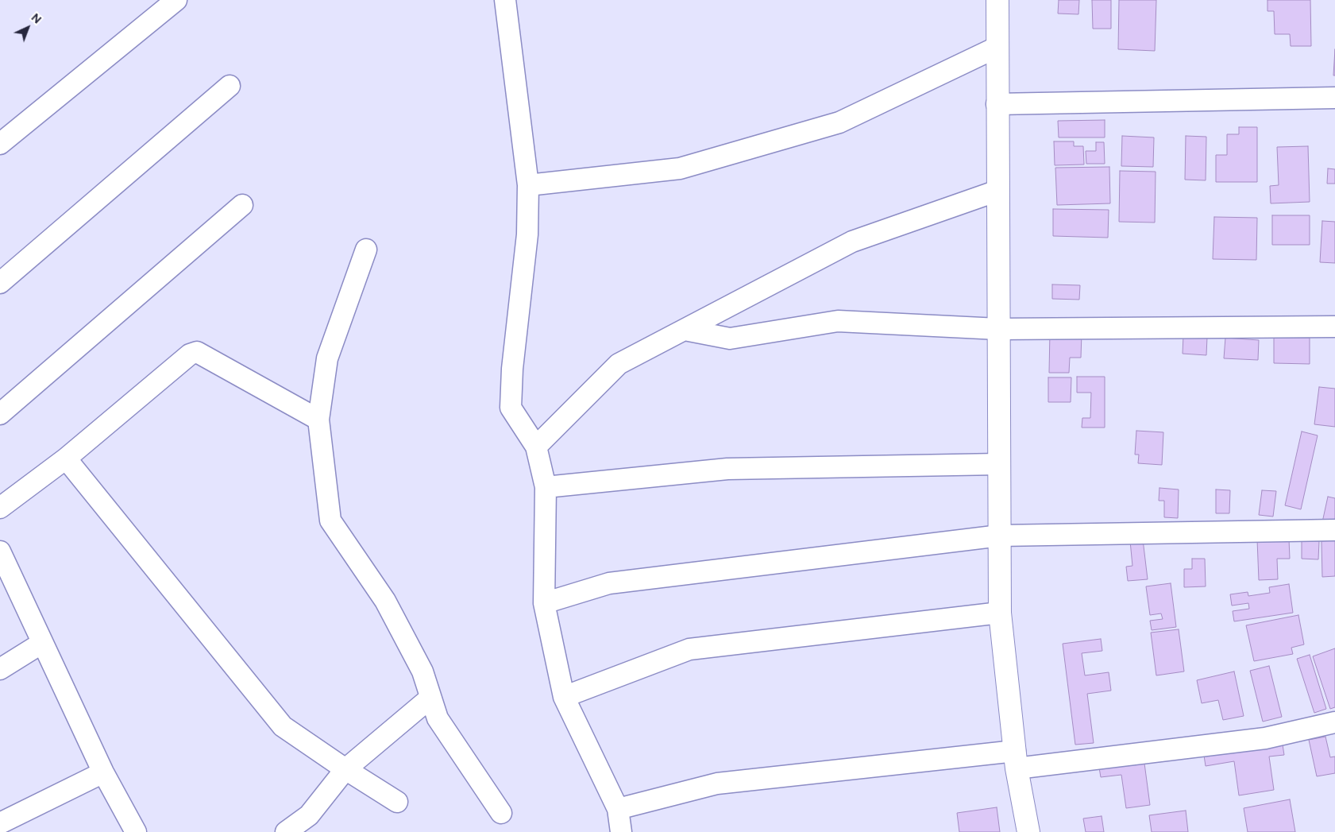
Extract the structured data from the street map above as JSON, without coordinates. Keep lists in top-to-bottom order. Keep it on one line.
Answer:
{"north":"top right"}
